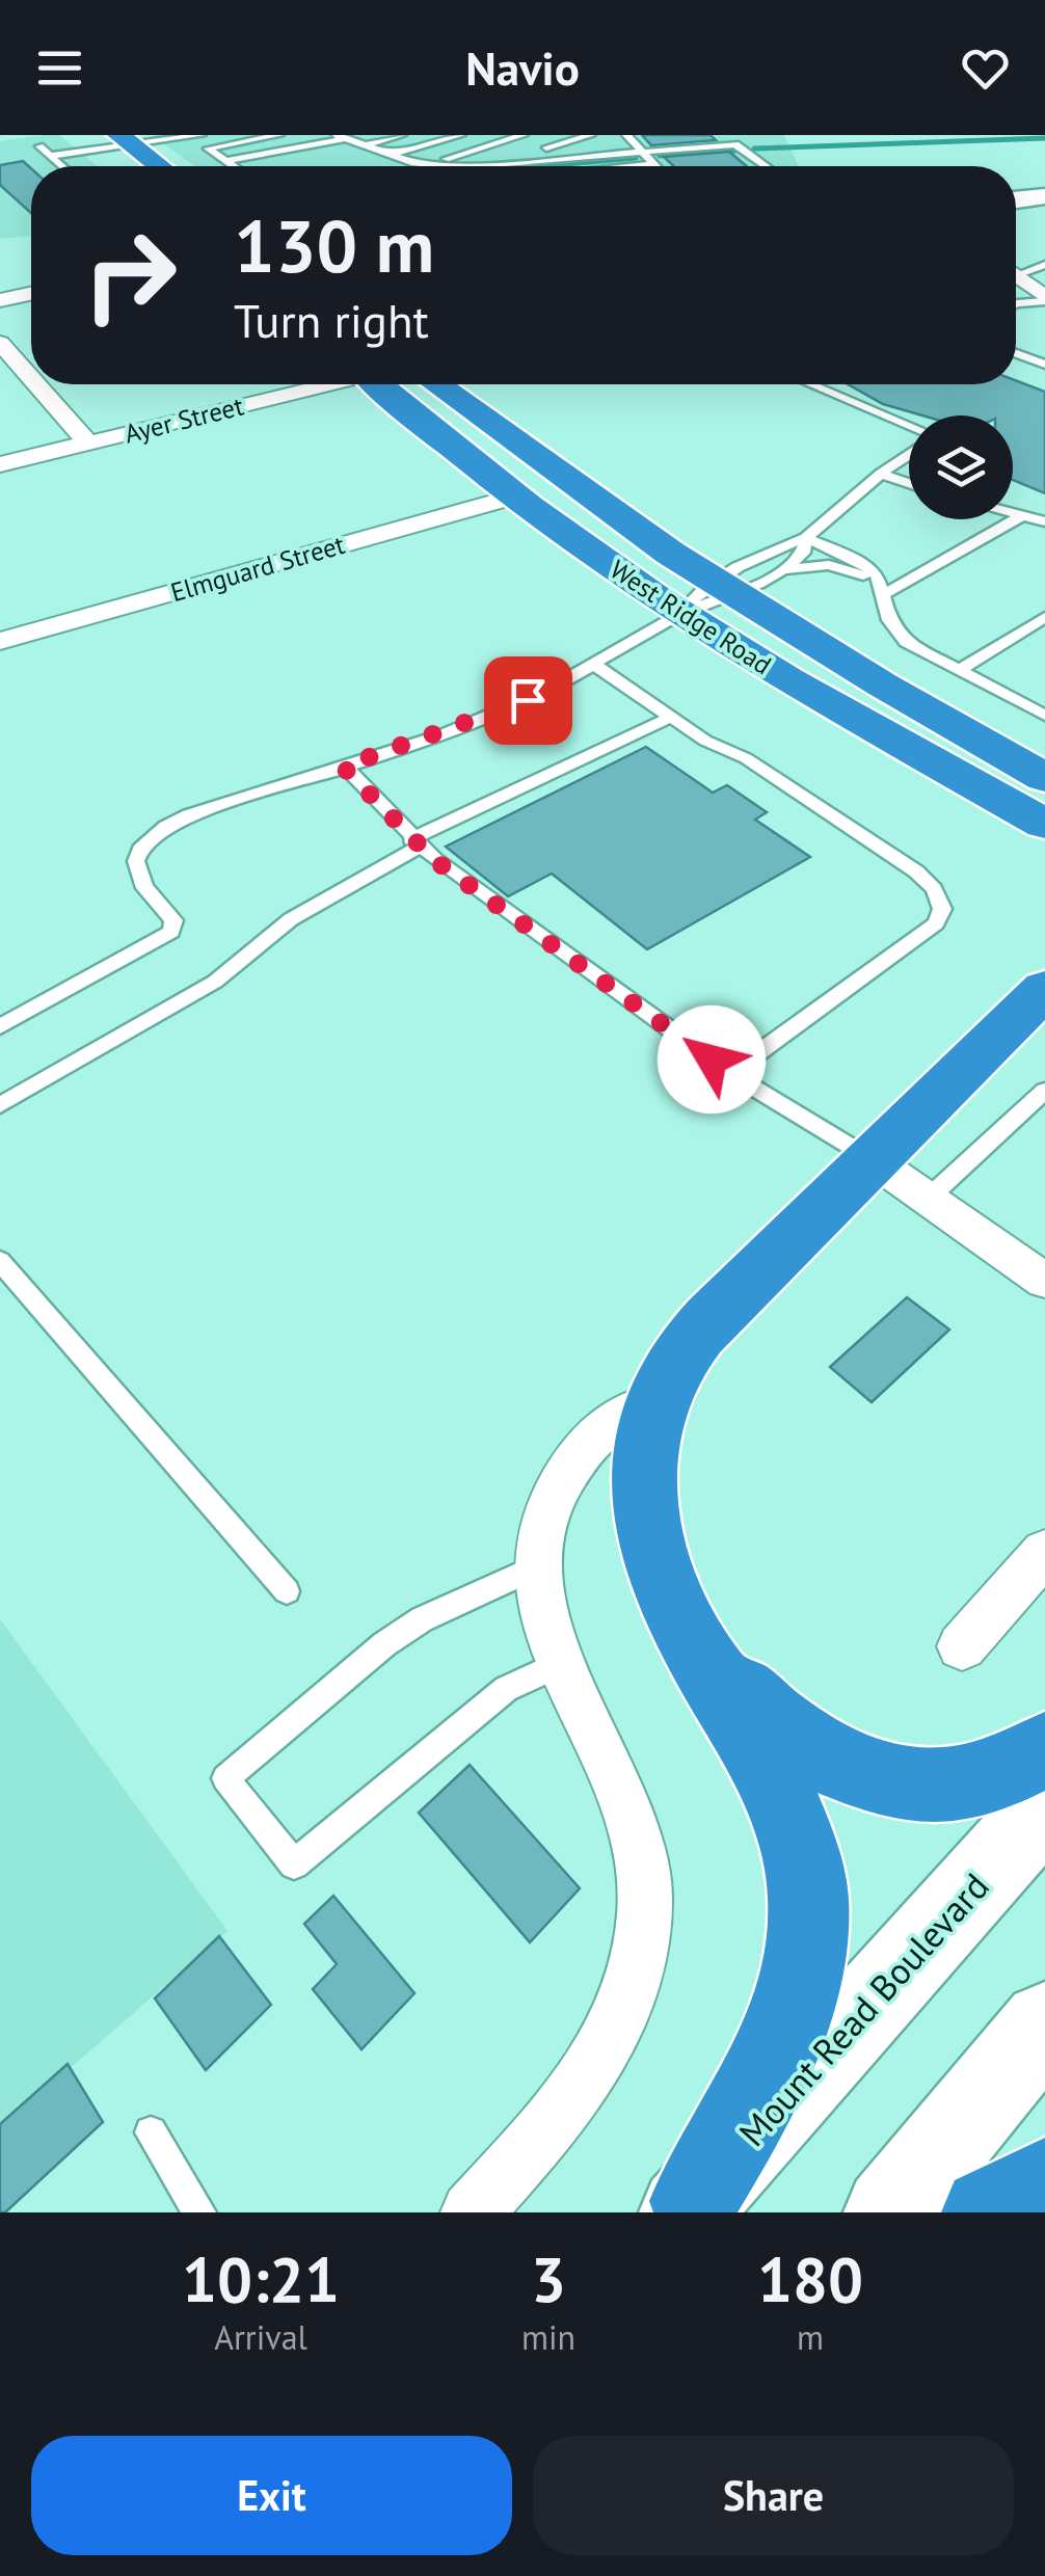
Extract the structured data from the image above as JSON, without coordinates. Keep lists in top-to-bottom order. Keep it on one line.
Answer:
{"streets":{"highway":["West Ridge Road"],"main road":["Mount Read Boulevard"],"street":["Ayer Street","Elmguard Street"]},"crossings":[["Elmguard Street","West Ridge Road"]],"page":{"header":"Navio","turn":["130 m","Turn right"],"eta":["10:21","Arrival","3","min","180","m"],"buttons":["Exit","Share"]}}
